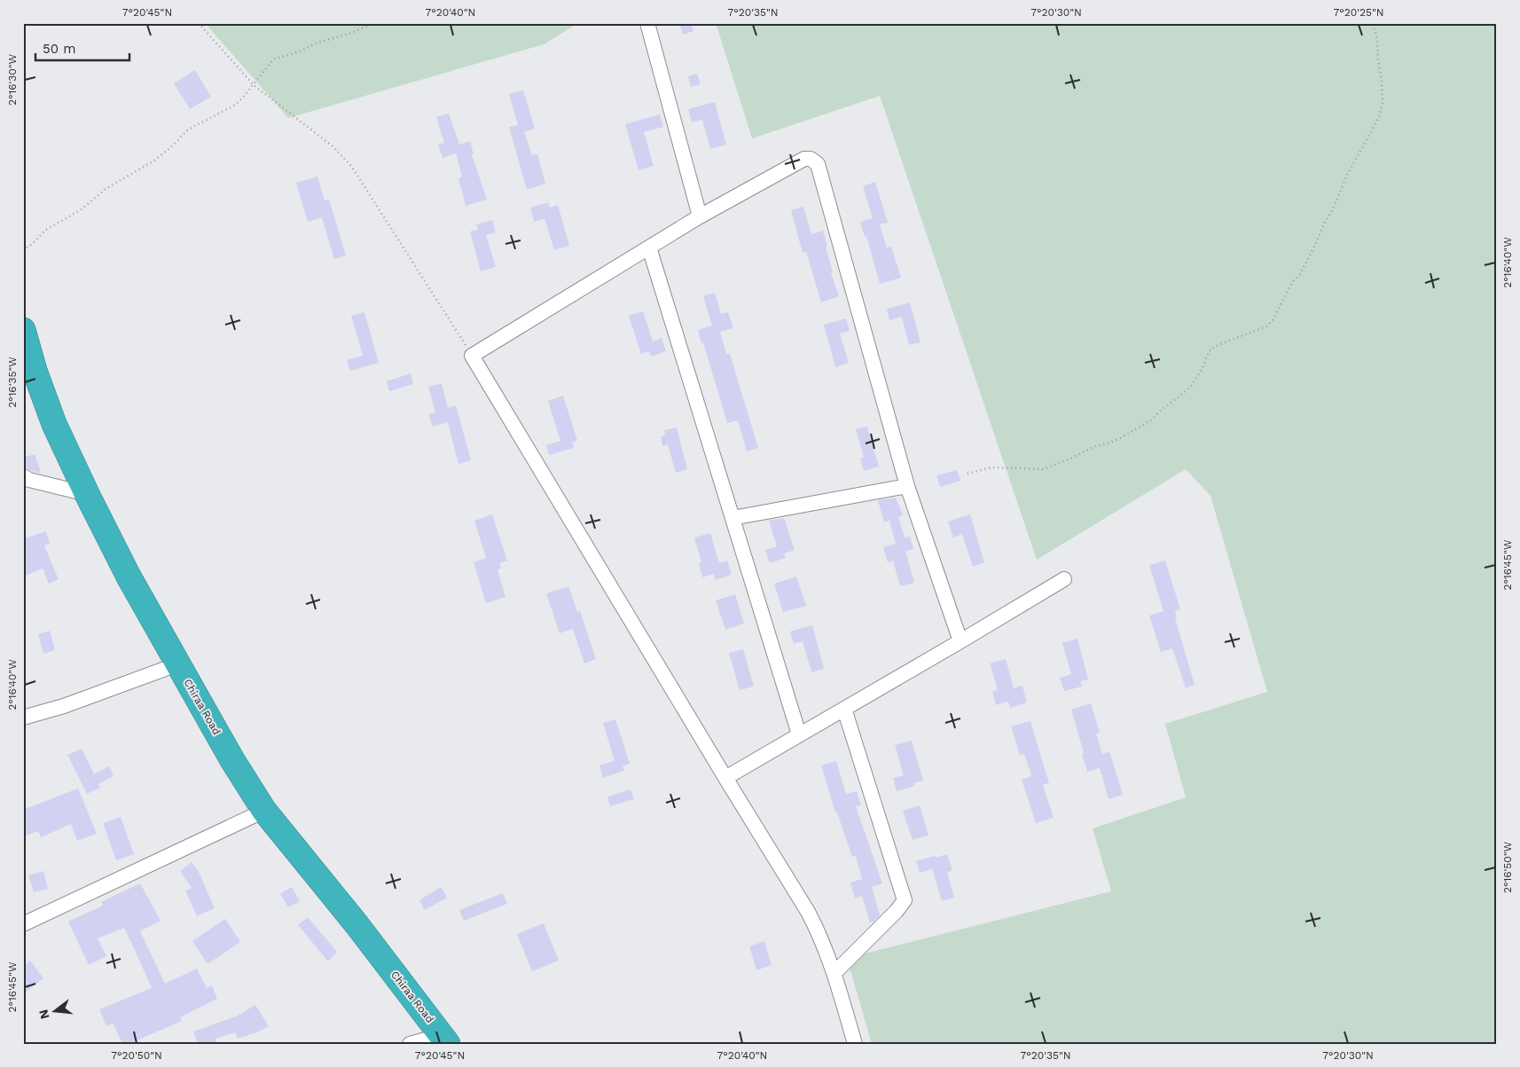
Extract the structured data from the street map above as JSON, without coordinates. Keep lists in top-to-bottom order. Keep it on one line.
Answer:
{"streets":{"highway":["Chiraa Road"]},"scale_bar":"50 m","north":"left","coordinates":["7°20'45\"N","7°20'40\"N","7°20'35\"N","7°20'30\"N","7°20'25\"N","2°16'30\"W","2°16'40\"W","2°16'35\"W","2°16'45\"W","2°16'50\"W","7°20'50\"N"]}
